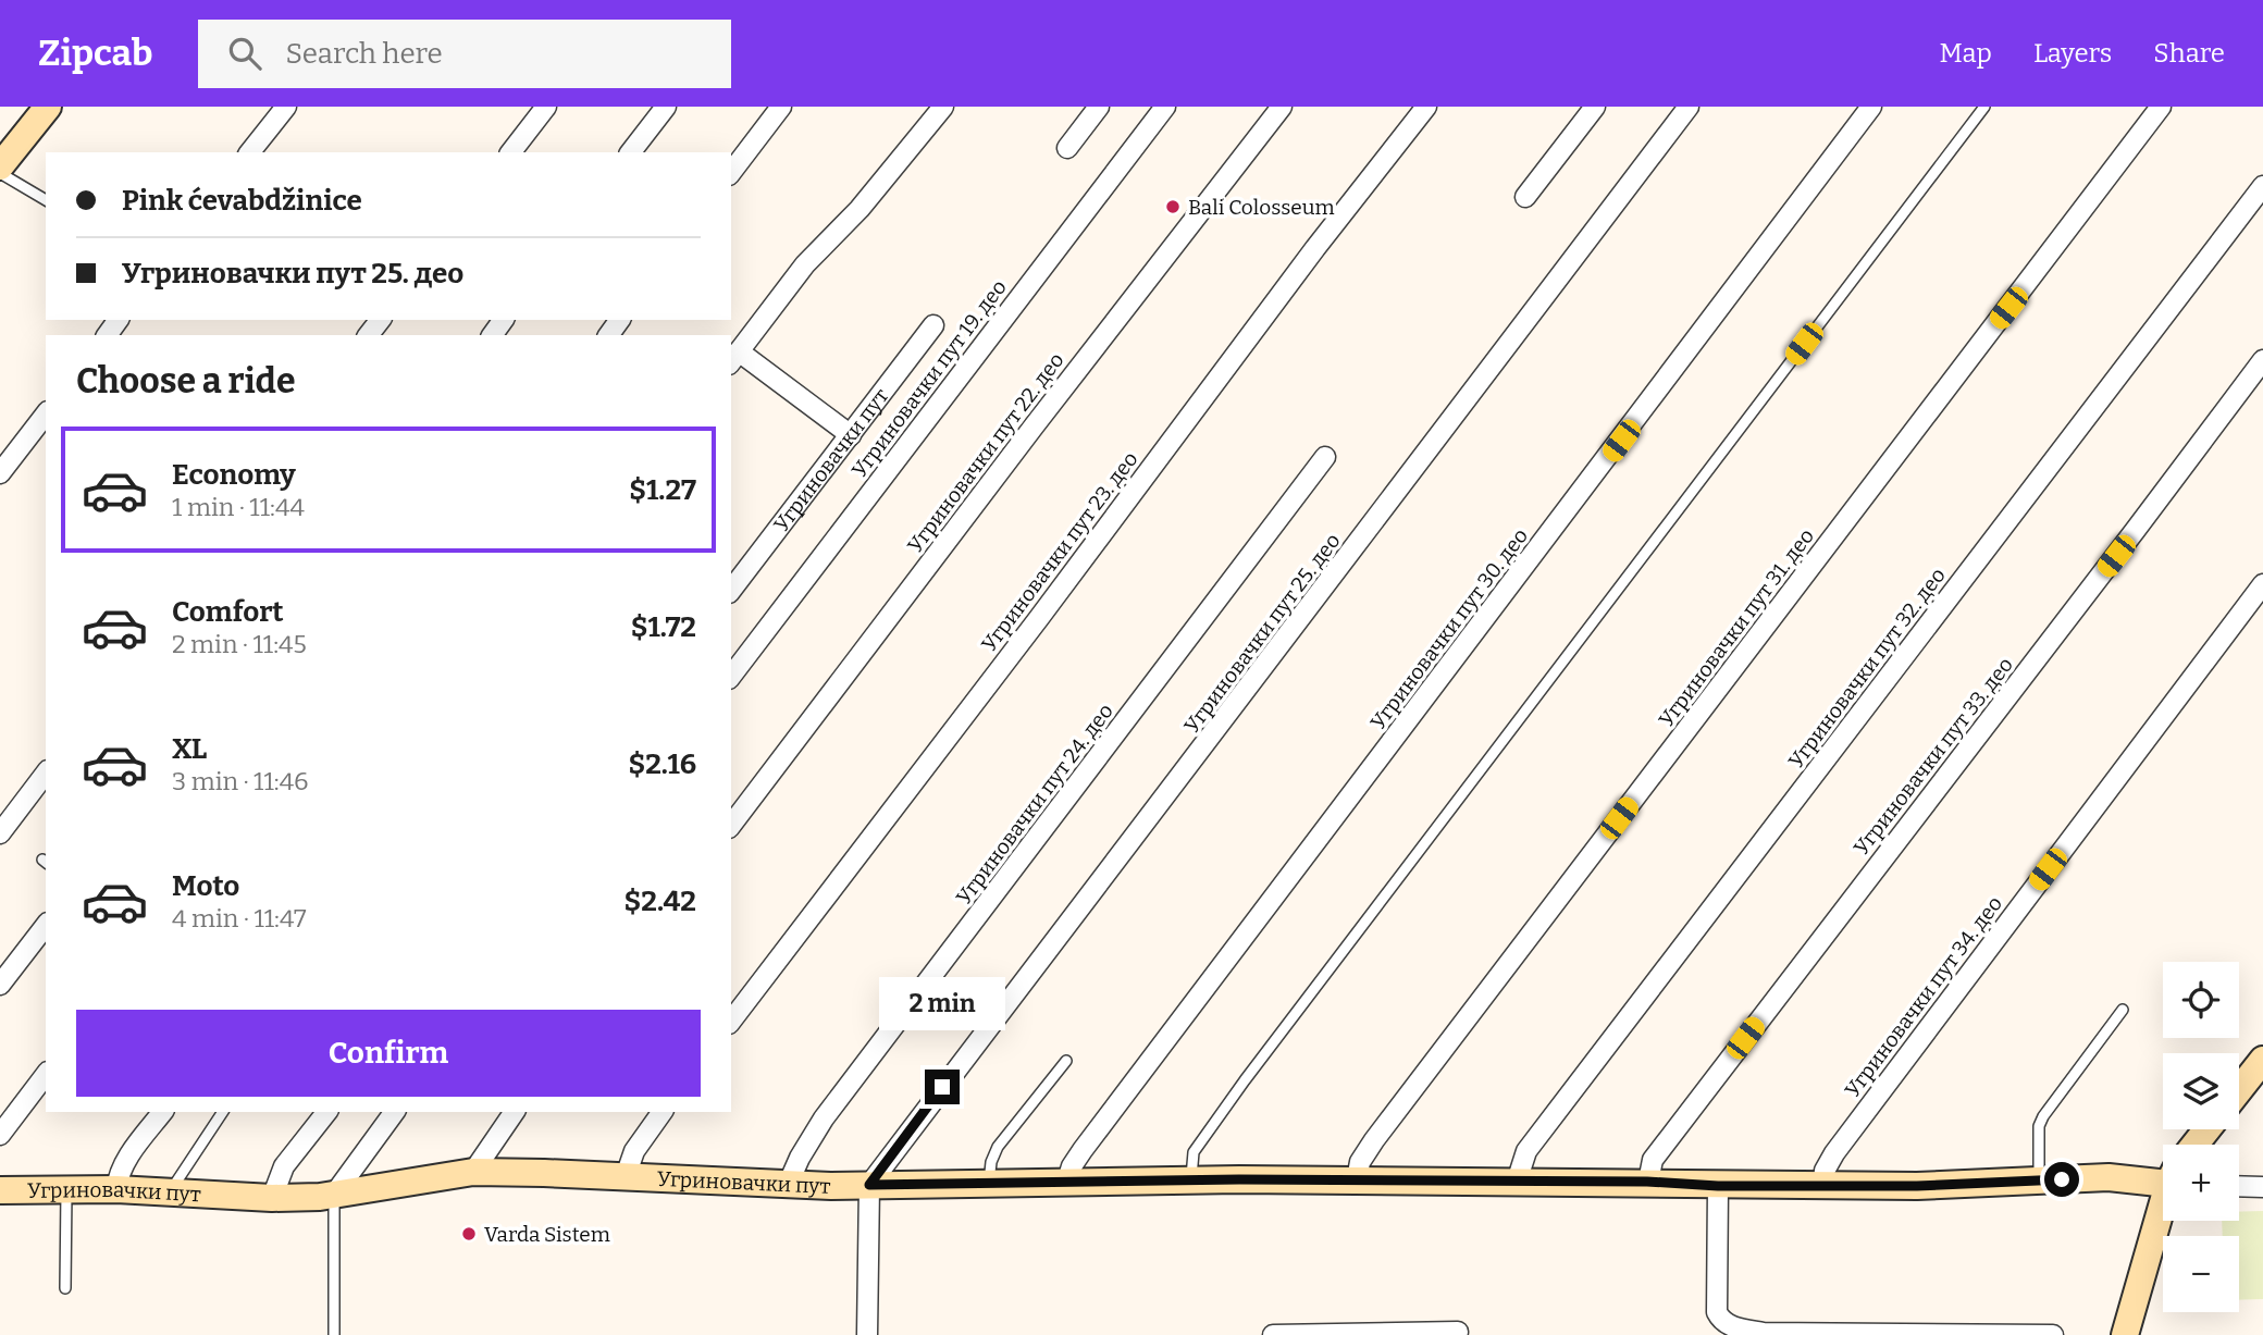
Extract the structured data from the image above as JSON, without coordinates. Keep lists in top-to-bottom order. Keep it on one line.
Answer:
{"streets":{"street":["Угриновачки пут 19. део","Угриновачки пут 22. део","Угриновачки пут","Угриновачки пут 23. део","Угриновачки пут 31. део","Угриновачки пут 30. део","Угриновачки пут 25. део","Угриновачки пут 32. део","Угриновачки пут 33. део","Угриновачки пут 24. део","Угриновачки пут 34. део"]},"crossings":[["Угриновачки пут","Угриновачки пут 31. део"],["Угриновачки пут","Угриновачки пут 30. део"],["Угриновачки пут","Угриновачки пут 25. део"],["Угриновачки пут","Угриновачки пут 32. део"],["Угриновачки пут","Угриновачки пут 33. део"],["Угриновачки пут","Угриновачки пут 24. део"],["Угриновачки пут","Угриновачки пут 34. део"]],"places":["Bali Colosseum","Varda Sistem"],"page":{"header":"Zipcab","search":"Search here","nav":["Map","Layers","Share"],"banner":["Pink ćevabdžinice","Угриновачки пут 25. део"],"heading":"Choose a ride","list":[{"name":"Economy","note":"1 min · 11:44","value":"$1.27"},{"name":"Comfort","note":"2 min · 11:45","value":"$1.72"},{"name":"XL","note":"3 min · 11:46","value":"$2.16"},{"name":"Moto","note":"4 min · 11:47","value":"$2.42"}],"map_buttons":["+","−"],"bubble":"2 min","buttons":"Confirm"}}
